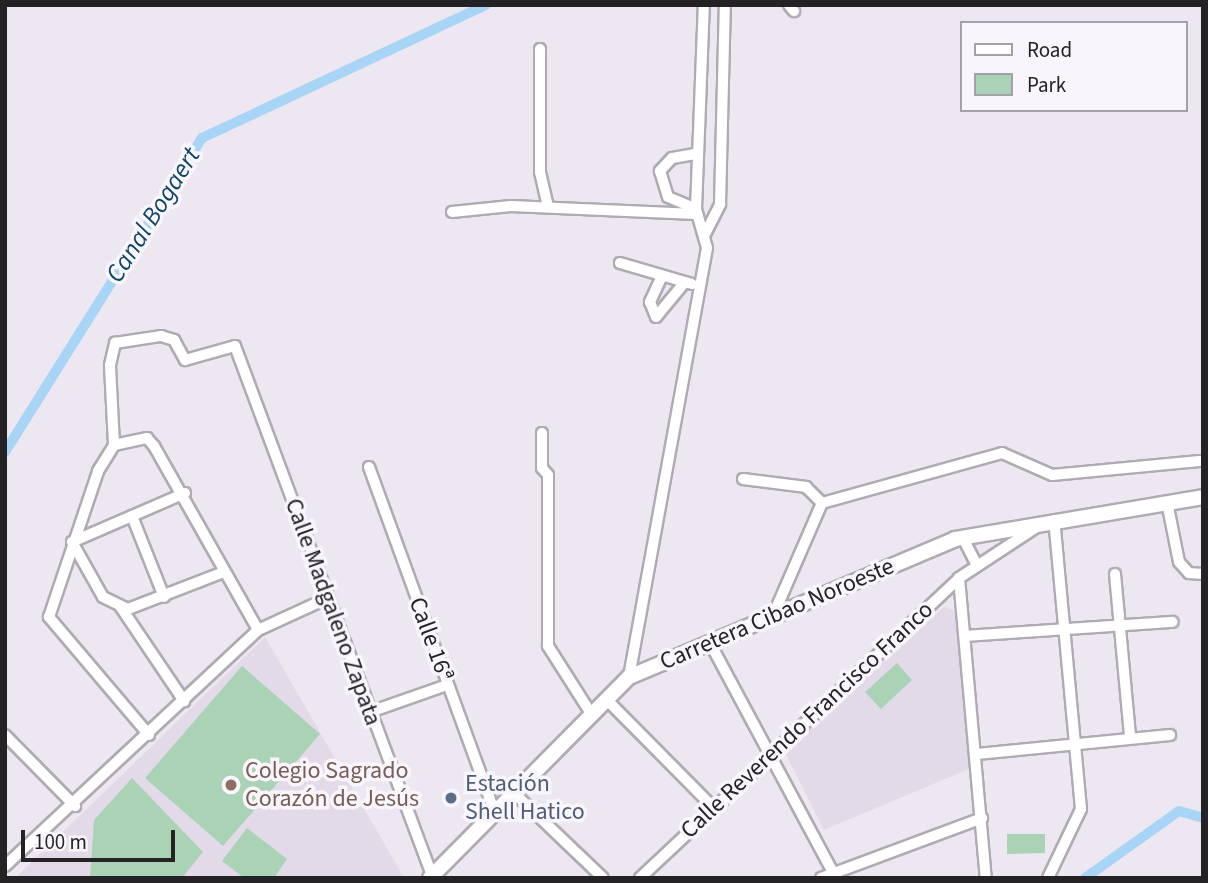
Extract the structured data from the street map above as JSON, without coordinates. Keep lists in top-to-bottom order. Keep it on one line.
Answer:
{"streets":{"main road":["Carretera Cibao Noroeste"],"street":["Calle Madgaleno Zapata","Calle 16ª","Calle Reverendo Francisco Franco"]},"crossings":[["Calle Madgaleno Zapata","Carretera Cibao Noroeste"],["Carretera Cibao Noroeste","Calle 16ª"],["Carretera Cibao Noroeste","Calle Reverendo Francisco Franco"]],"water":["Canal Bogaert"],"places":["Colegio Sagrado Corazón de Jesús","Estación Shell Hatico"],"legend":["Road","Park"],"scale_bar":"100 m"}
